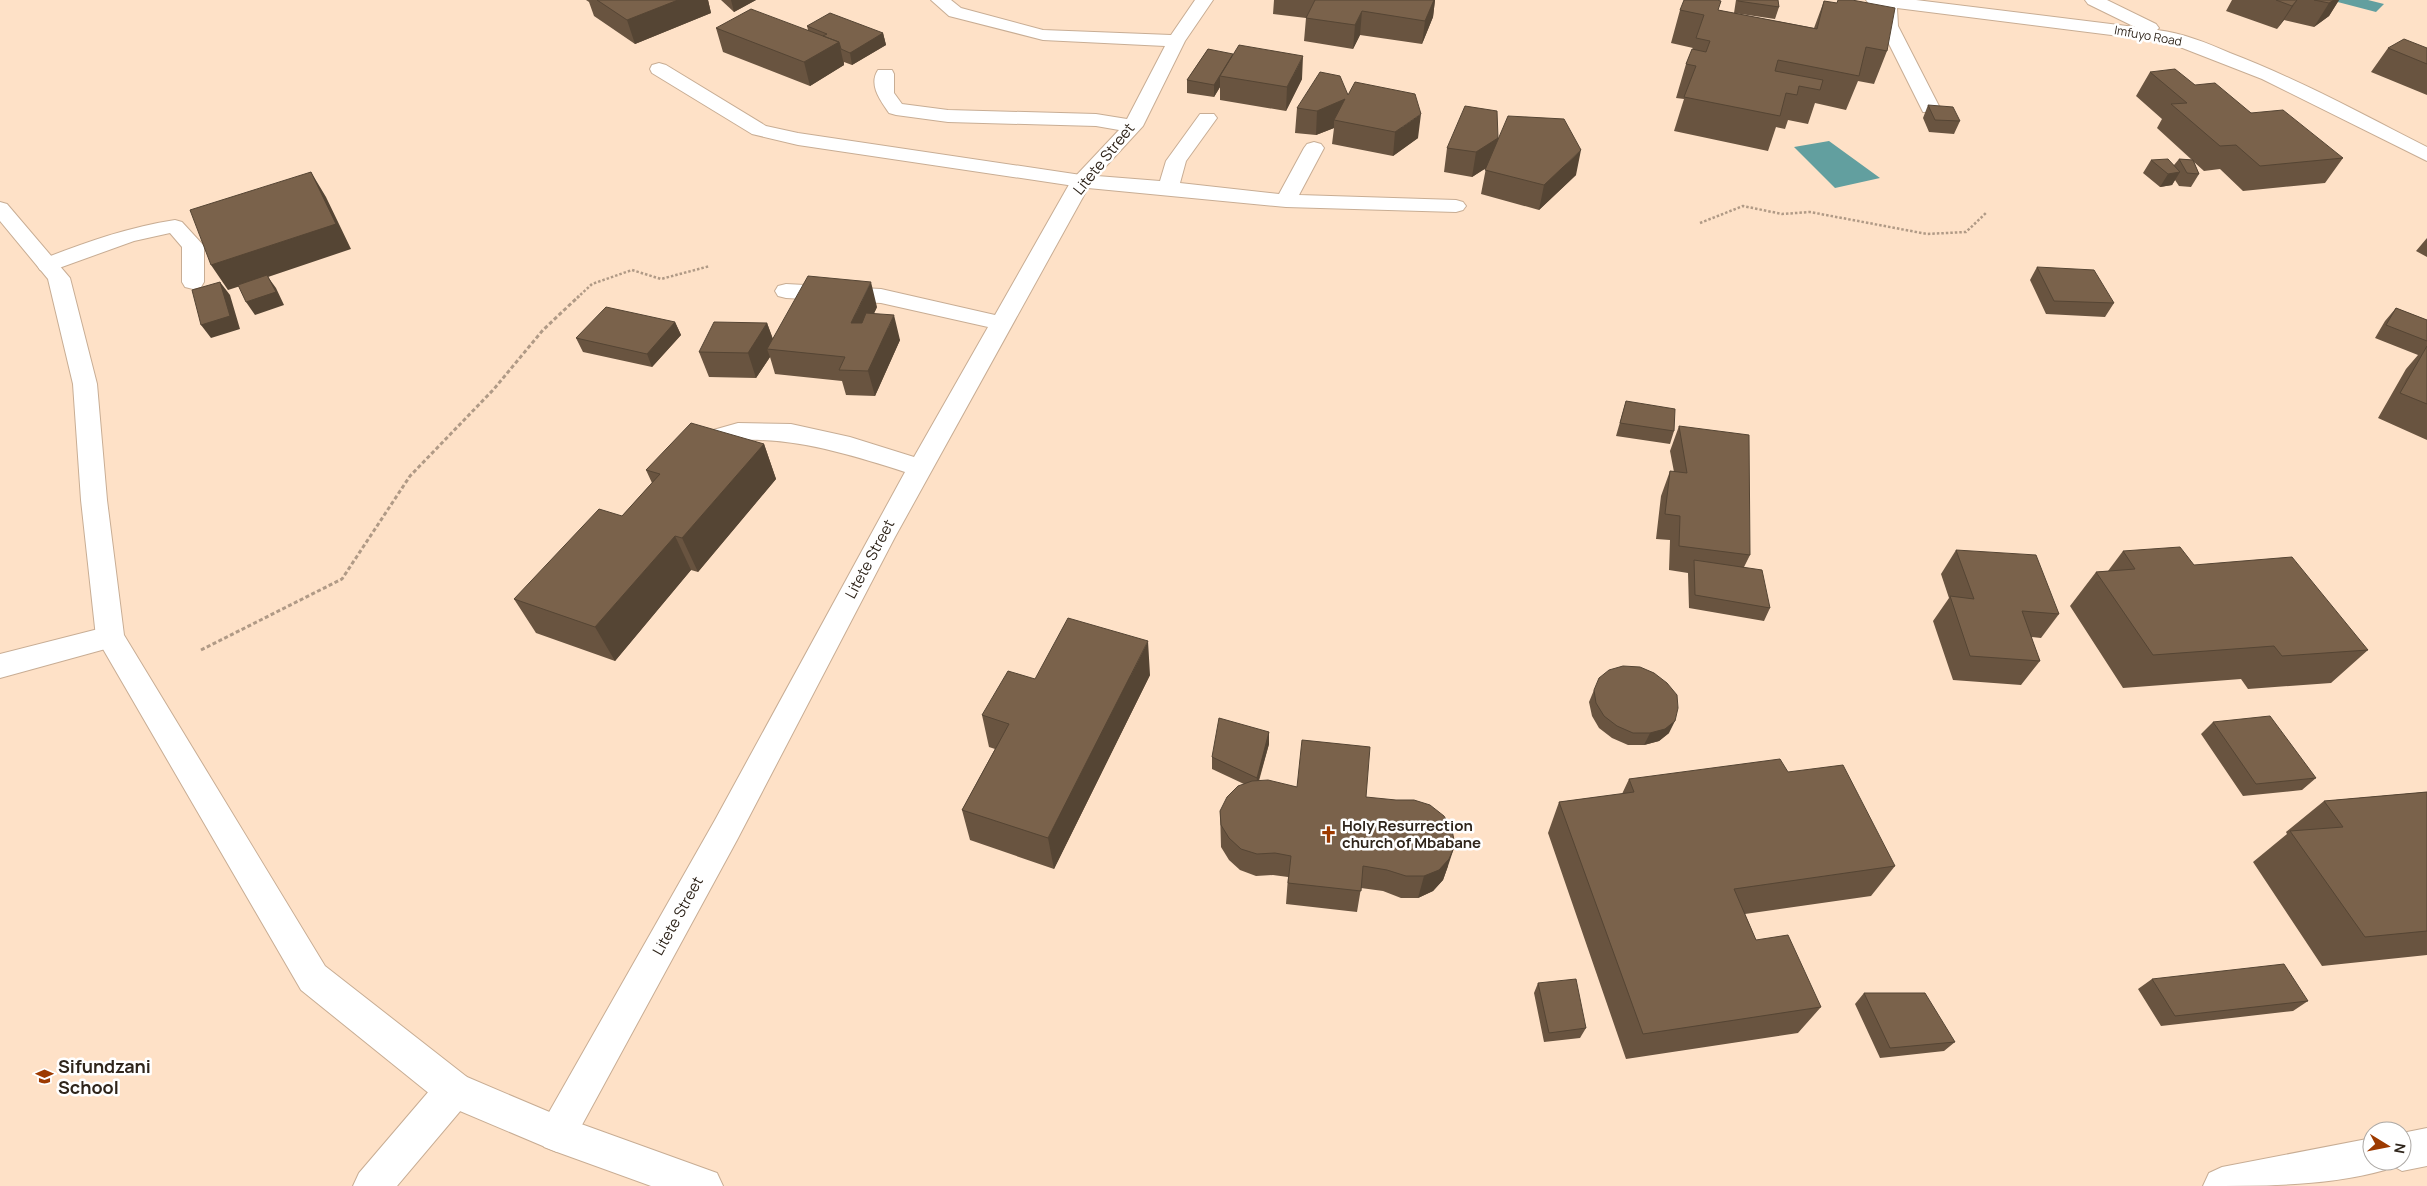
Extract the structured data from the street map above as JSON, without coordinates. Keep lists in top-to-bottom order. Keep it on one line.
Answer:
{"streets":{"street":["Imfuyo Road","Litete Street"]},"places":{"church":["Holy Resurrection church of Mbabane"],"school or university":["Sifundzani School"]},"north":"right"}
